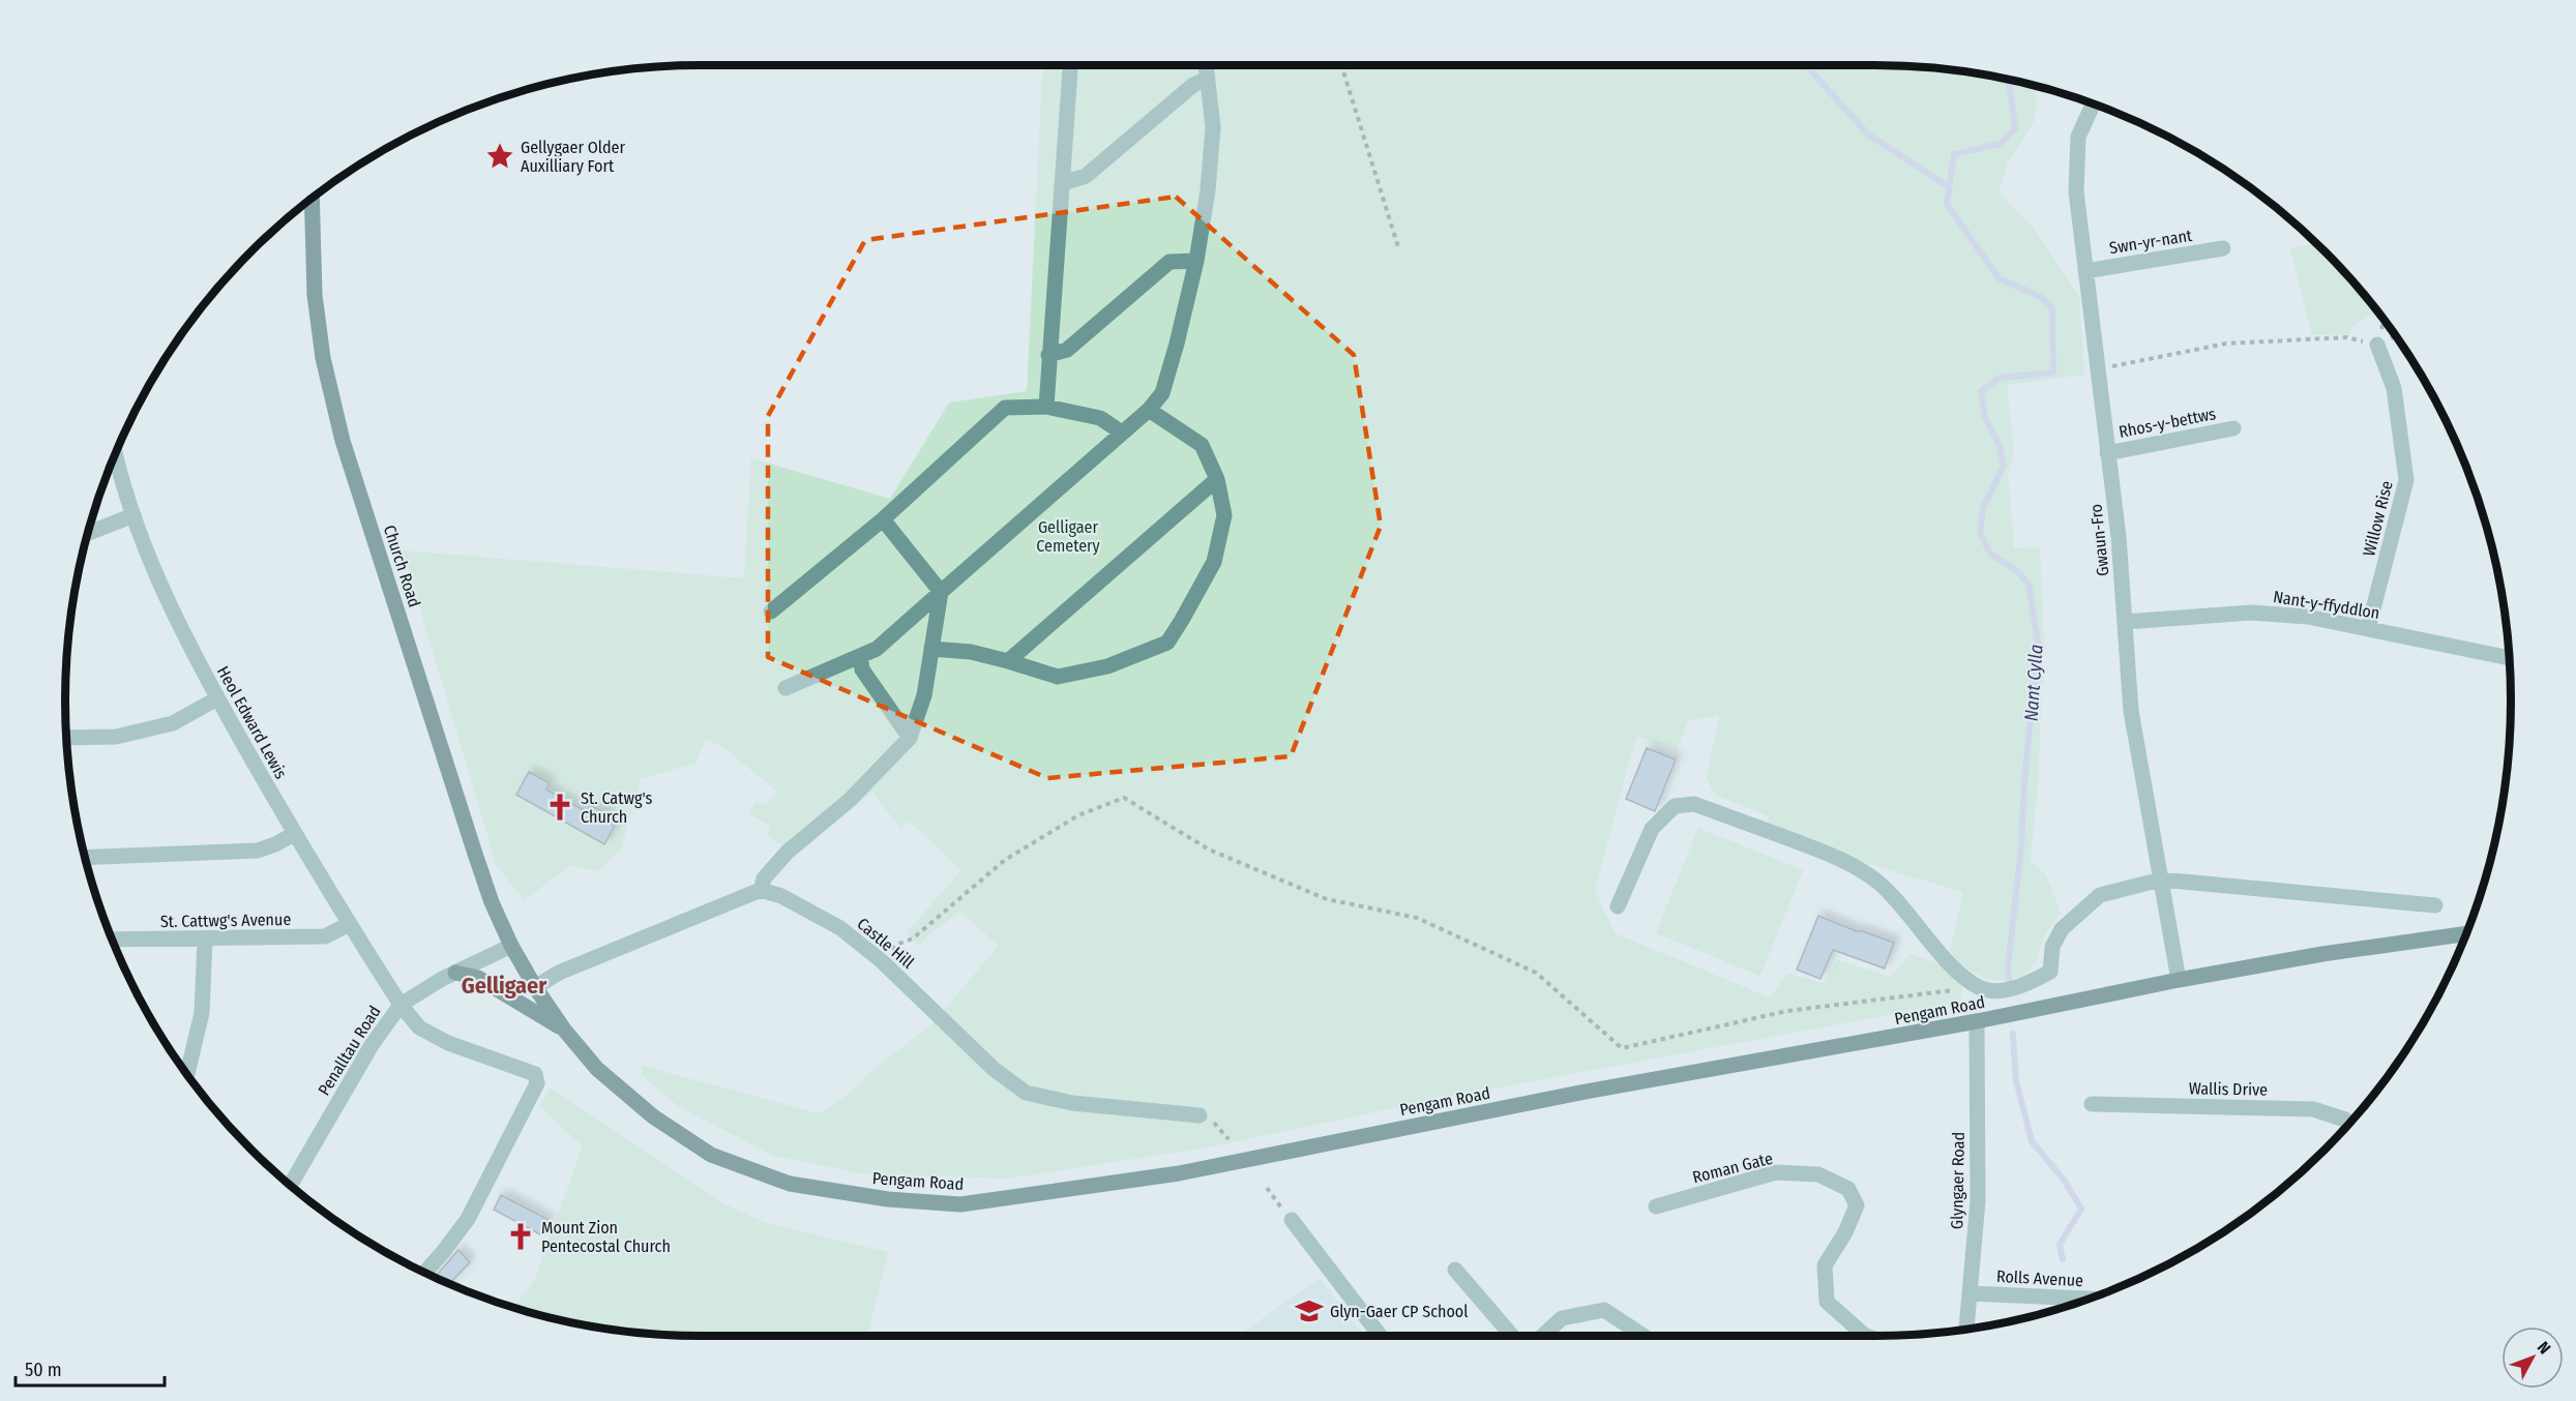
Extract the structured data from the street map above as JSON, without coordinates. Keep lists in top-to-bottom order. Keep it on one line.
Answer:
{"streets":{"main road":["Church Road","Pengam Road"],"street":["Swn-yr-nant","Rhos-y-bettws","Willow Rise","Gwaun-Fro","Nant-y-ffyddlon","Heol Edward Lewis","St. Cattwg's Avenue","Castle Hill","Penalltau Road","Wallis Drive","Roman Gate","Glyngaer Road","Rolls Avenue"]},"crossings":[["Swn-yr-nant","Gwaun-Fro"],["Rhos-y-bettws","Gwaun-Fro"],["Willow Rise","Nant-y-ffyddlon"],["Gwaun-Fro","Nant-y-ffyddlon"],["Gwaun-Fro","Pengam Road"],["Church Road","Pengam Road"],["Church Road","Penalltau Road"],["Heol Edward Lewis","St. Cattwg's Avenue"],["Heol Edward Lewis","Penalltau Road"],["Pengam Road","Penalltau Road"],["Pengam Road","Glyngaer Road"],["Glyngaer Road","Rolls Avenue"]],"districts":["Gelligaer"],"water":["Nant Cylla"],"parks":["Gelligaer Cemetery"],"places":{"place":["Gellygaer Older Auxilliary Fort"],"church":["St. Catwg's Church","Mount Zion Pentecostal Church"],"school or university":["Glyn-Gaer CP School"]},"scale_bar":"50 m","north":"top right"}
